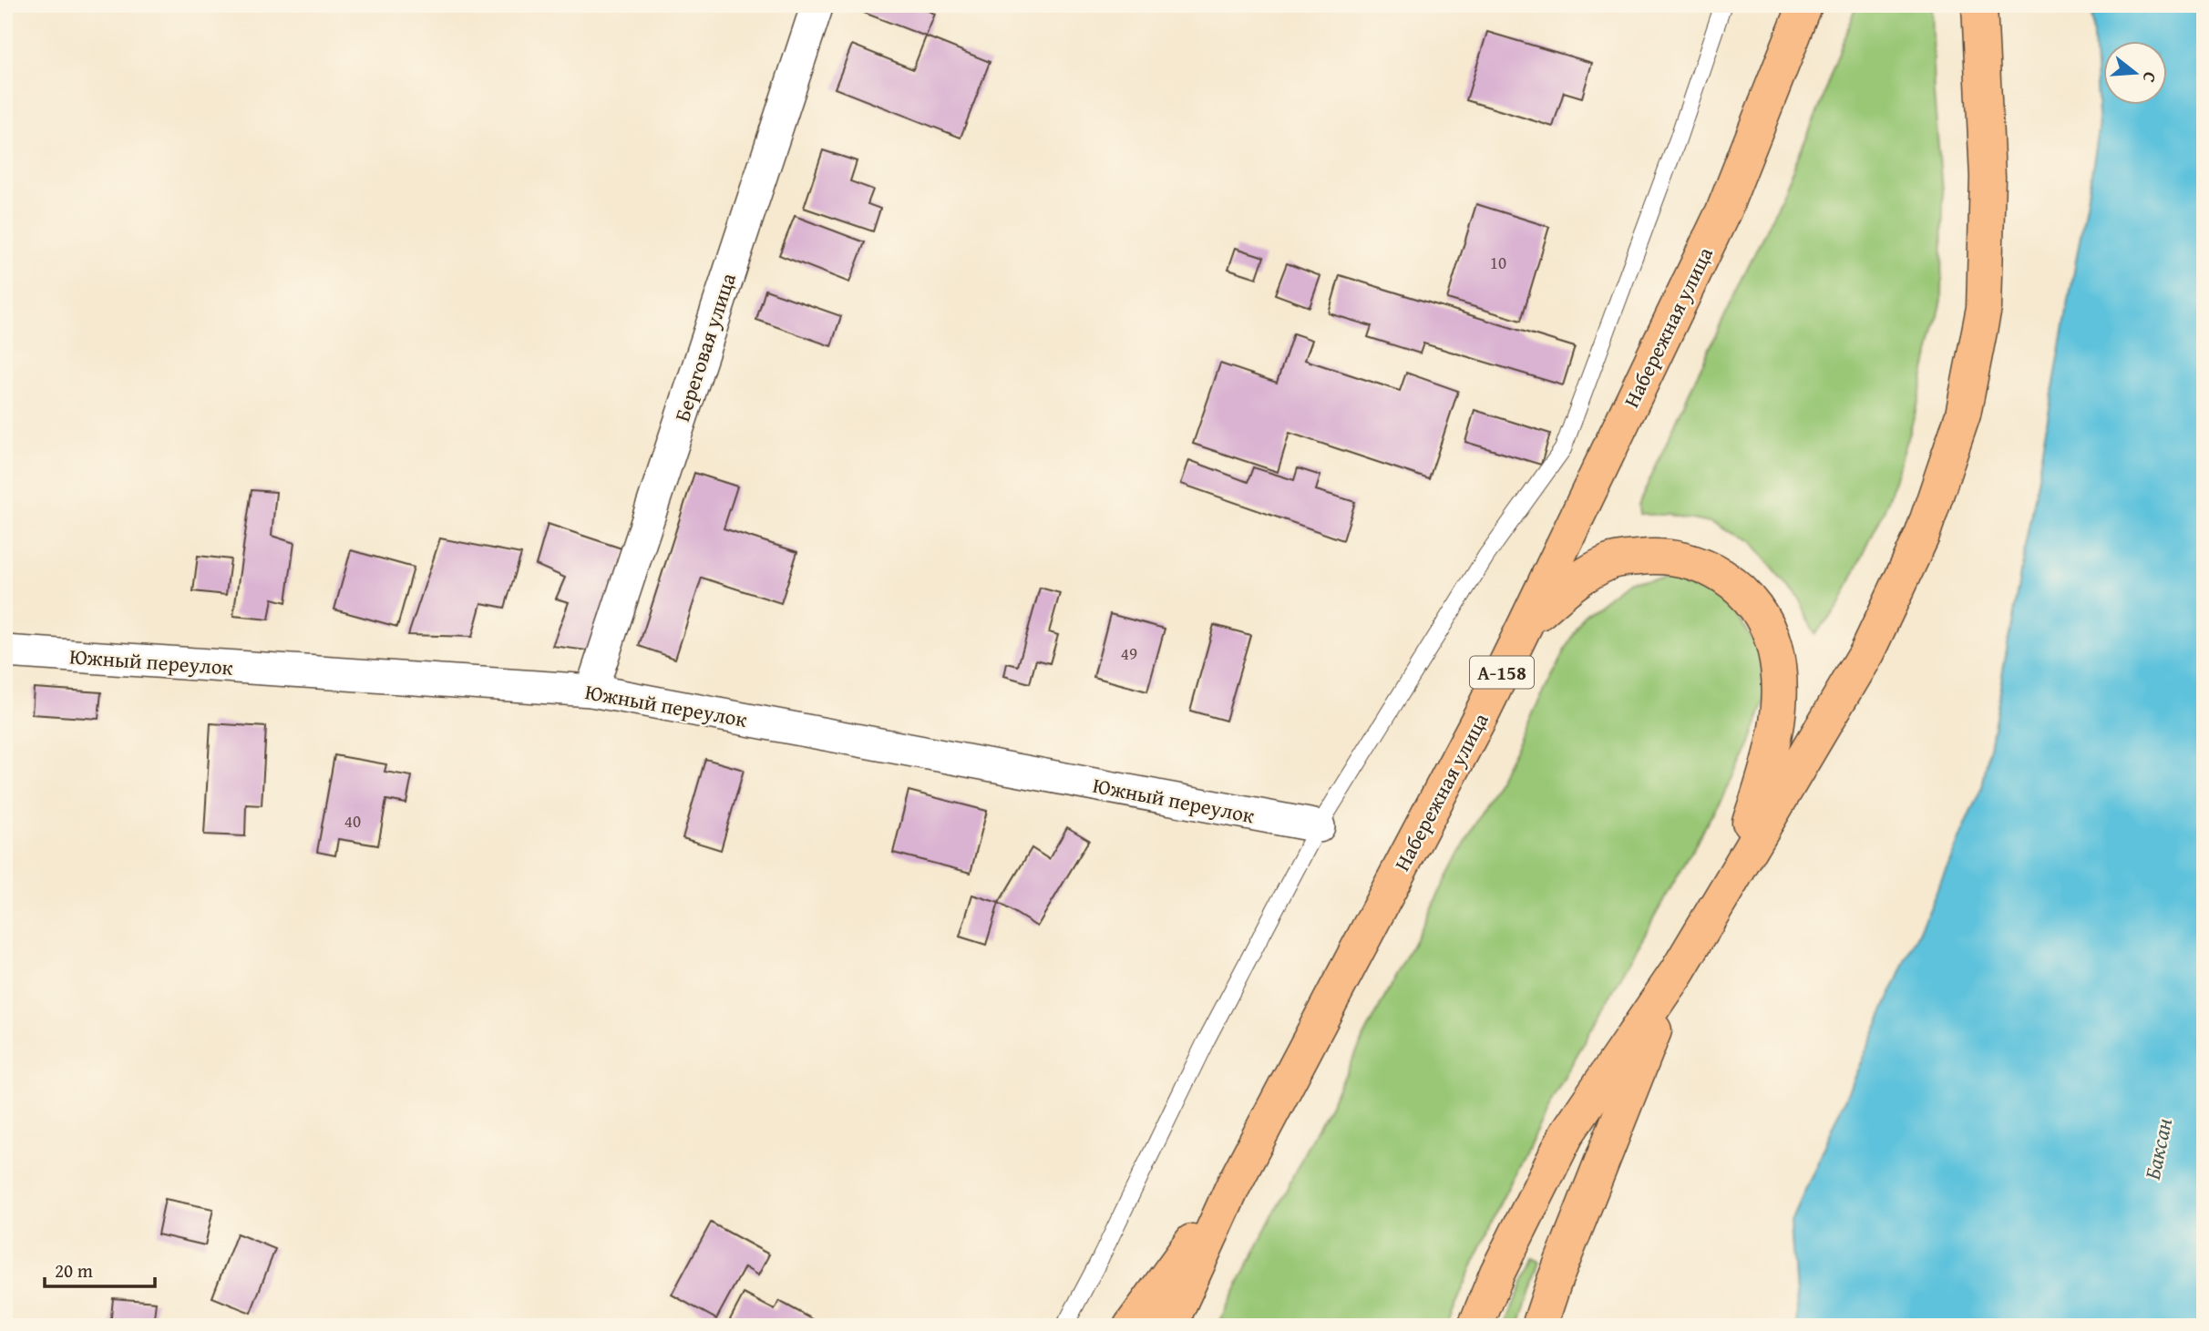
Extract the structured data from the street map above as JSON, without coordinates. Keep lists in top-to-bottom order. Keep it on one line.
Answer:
{"streets":{"main road":["Набережная улица","А-158"],"street":["Береговая улица","Южный переулок"]},"crossings":[["Береговая улица","Южный переулок"]],"water":["Баксан"],"house_numbers":["10","49","40"],"scale_bar":"20 m","north":"right"}
